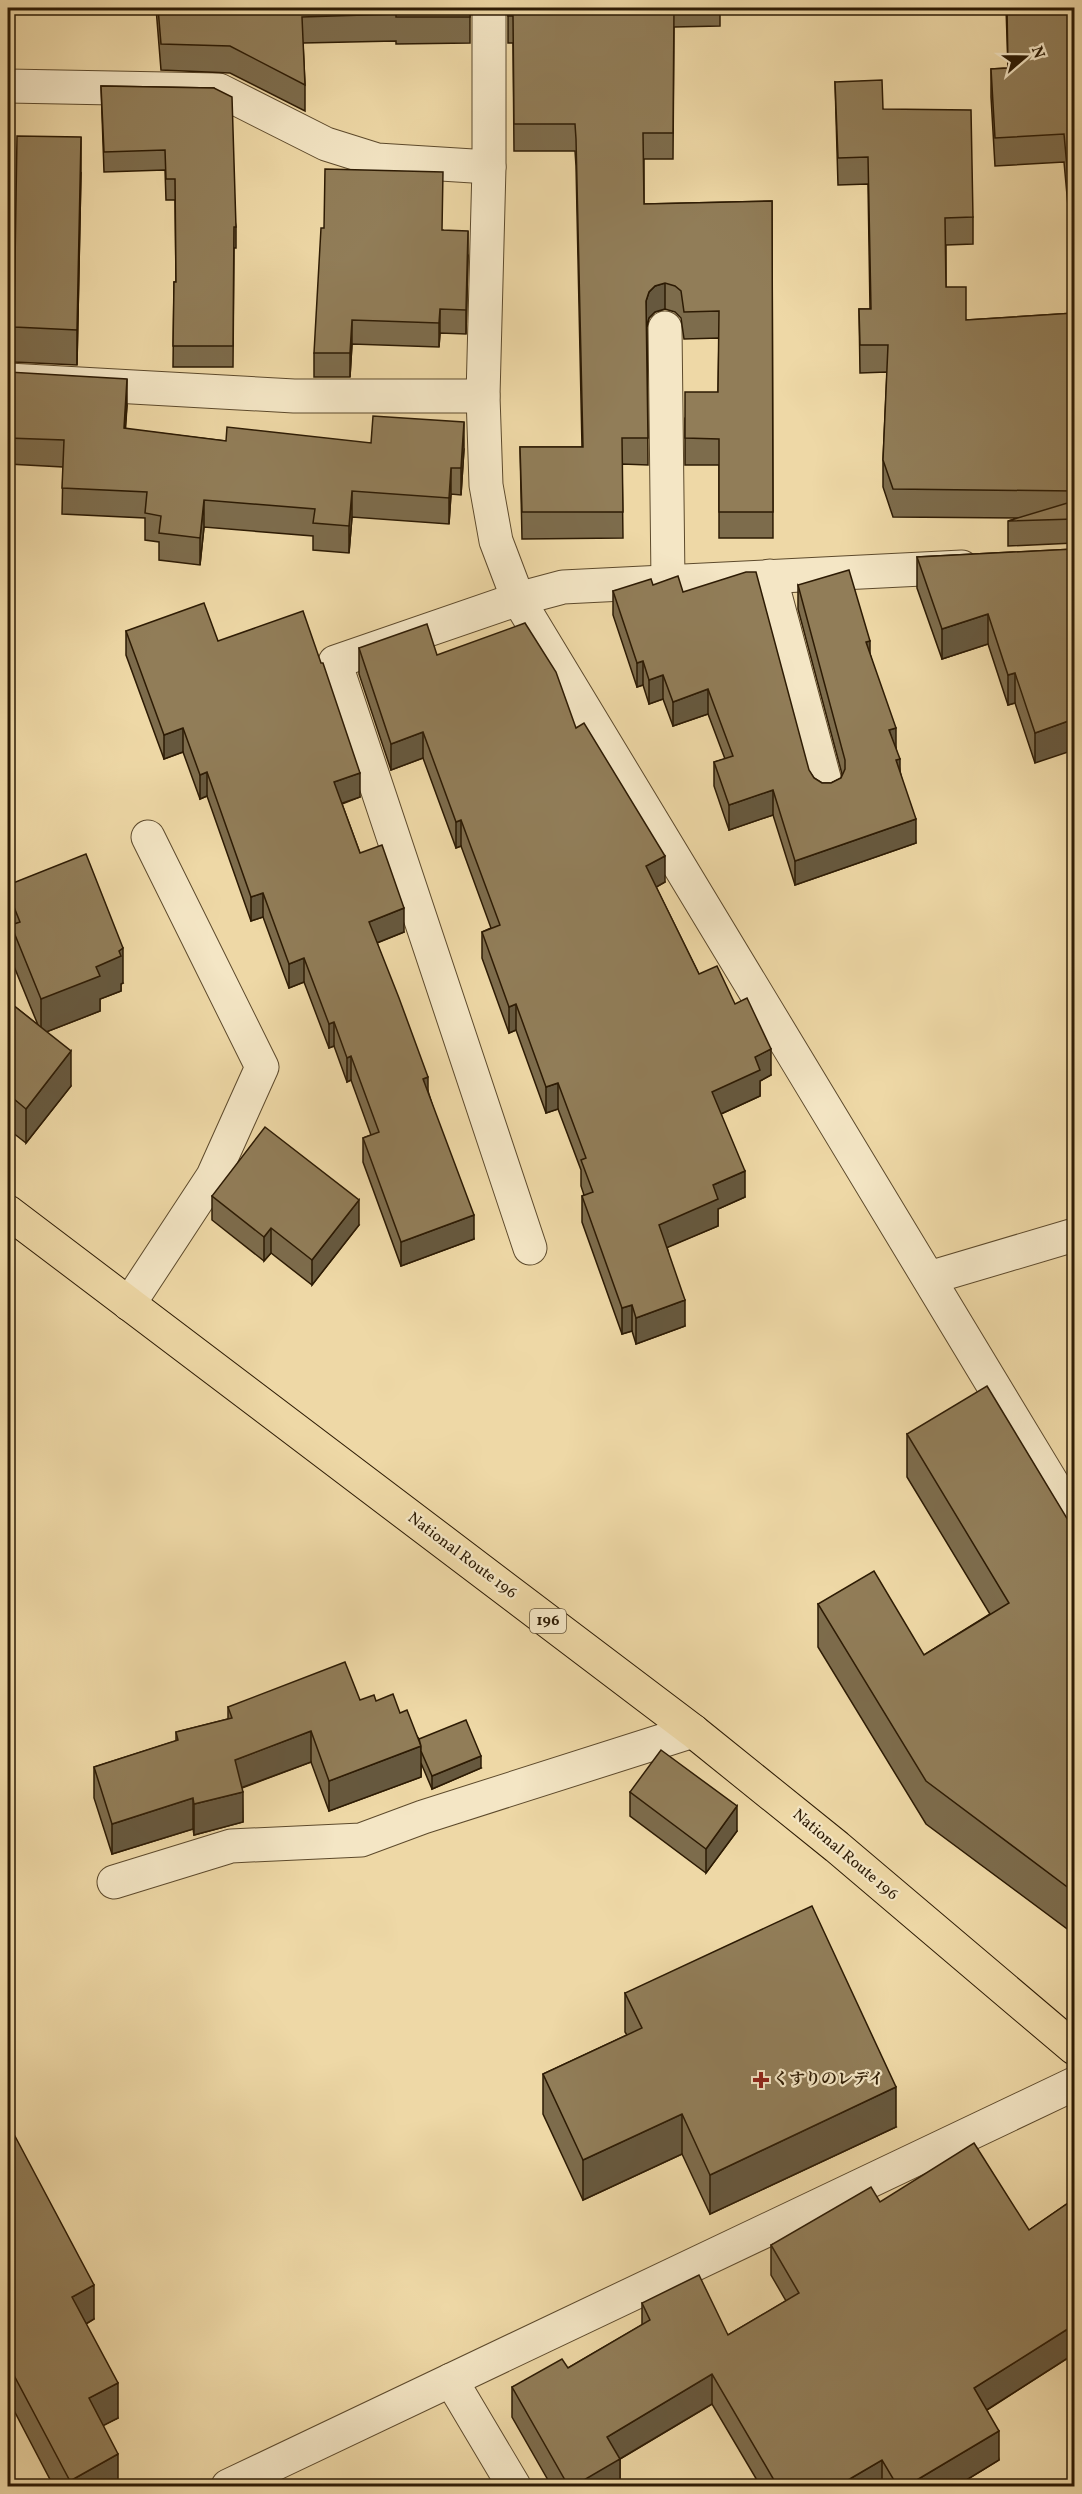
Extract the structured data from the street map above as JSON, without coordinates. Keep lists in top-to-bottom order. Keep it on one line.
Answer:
{"streets":{"highway":["National Route 196","196"]},"places":{"health":["くすりのレデイ"]},"north":"right"}
